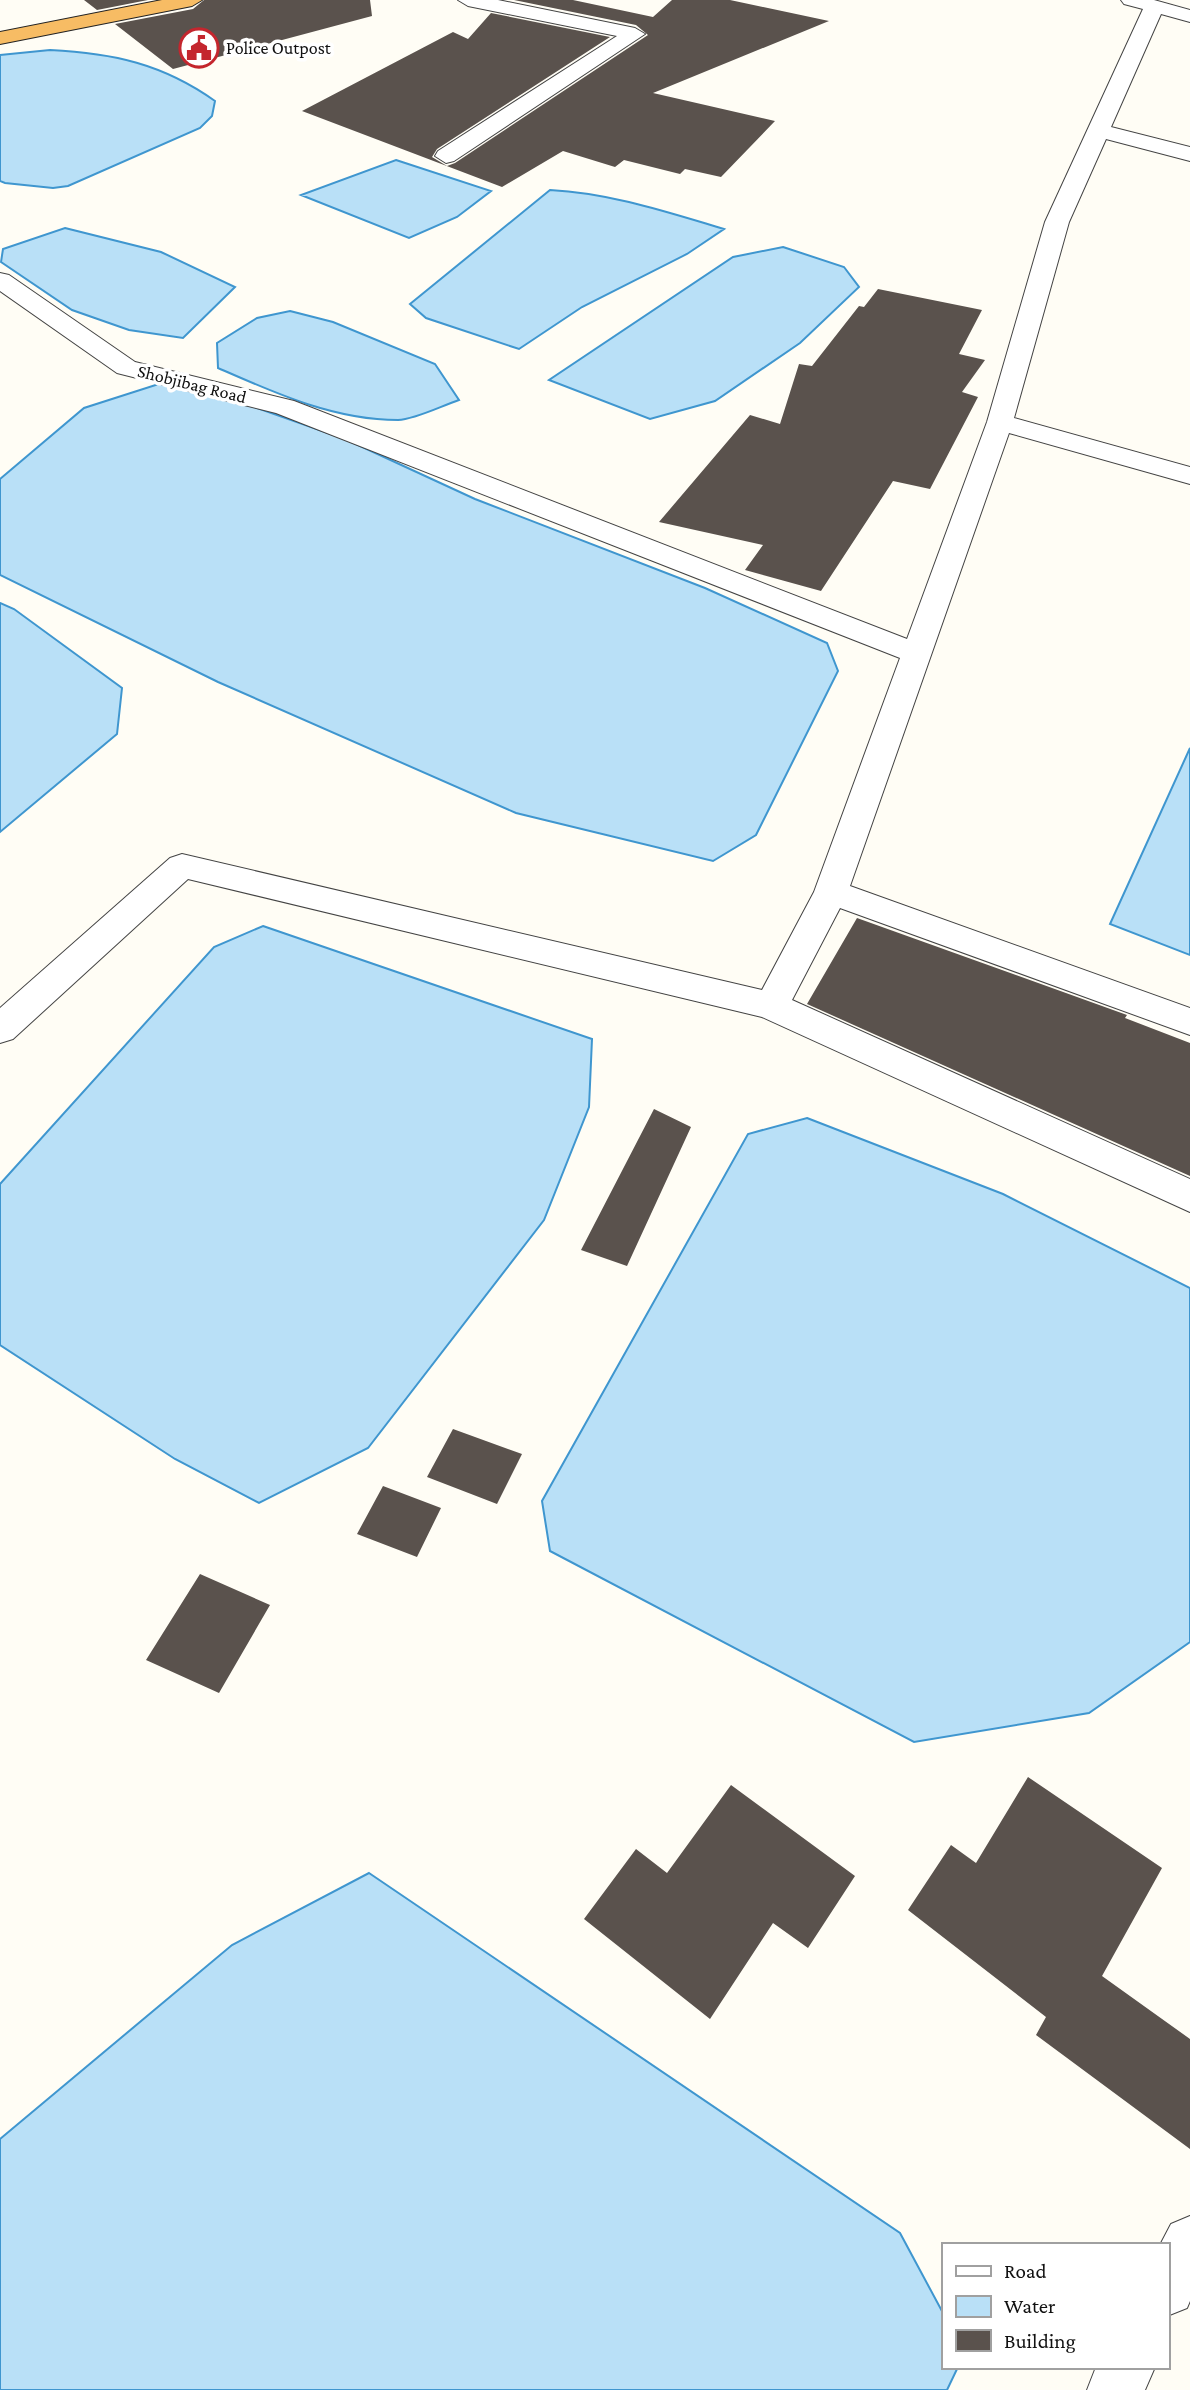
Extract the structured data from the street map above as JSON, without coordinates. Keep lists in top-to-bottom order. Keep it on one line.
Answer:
{"streets":{"street":["Shobjibag Road"]},"places":{"public building":["Police Outpost"]},"legend":["Road","Water","Building"]}
